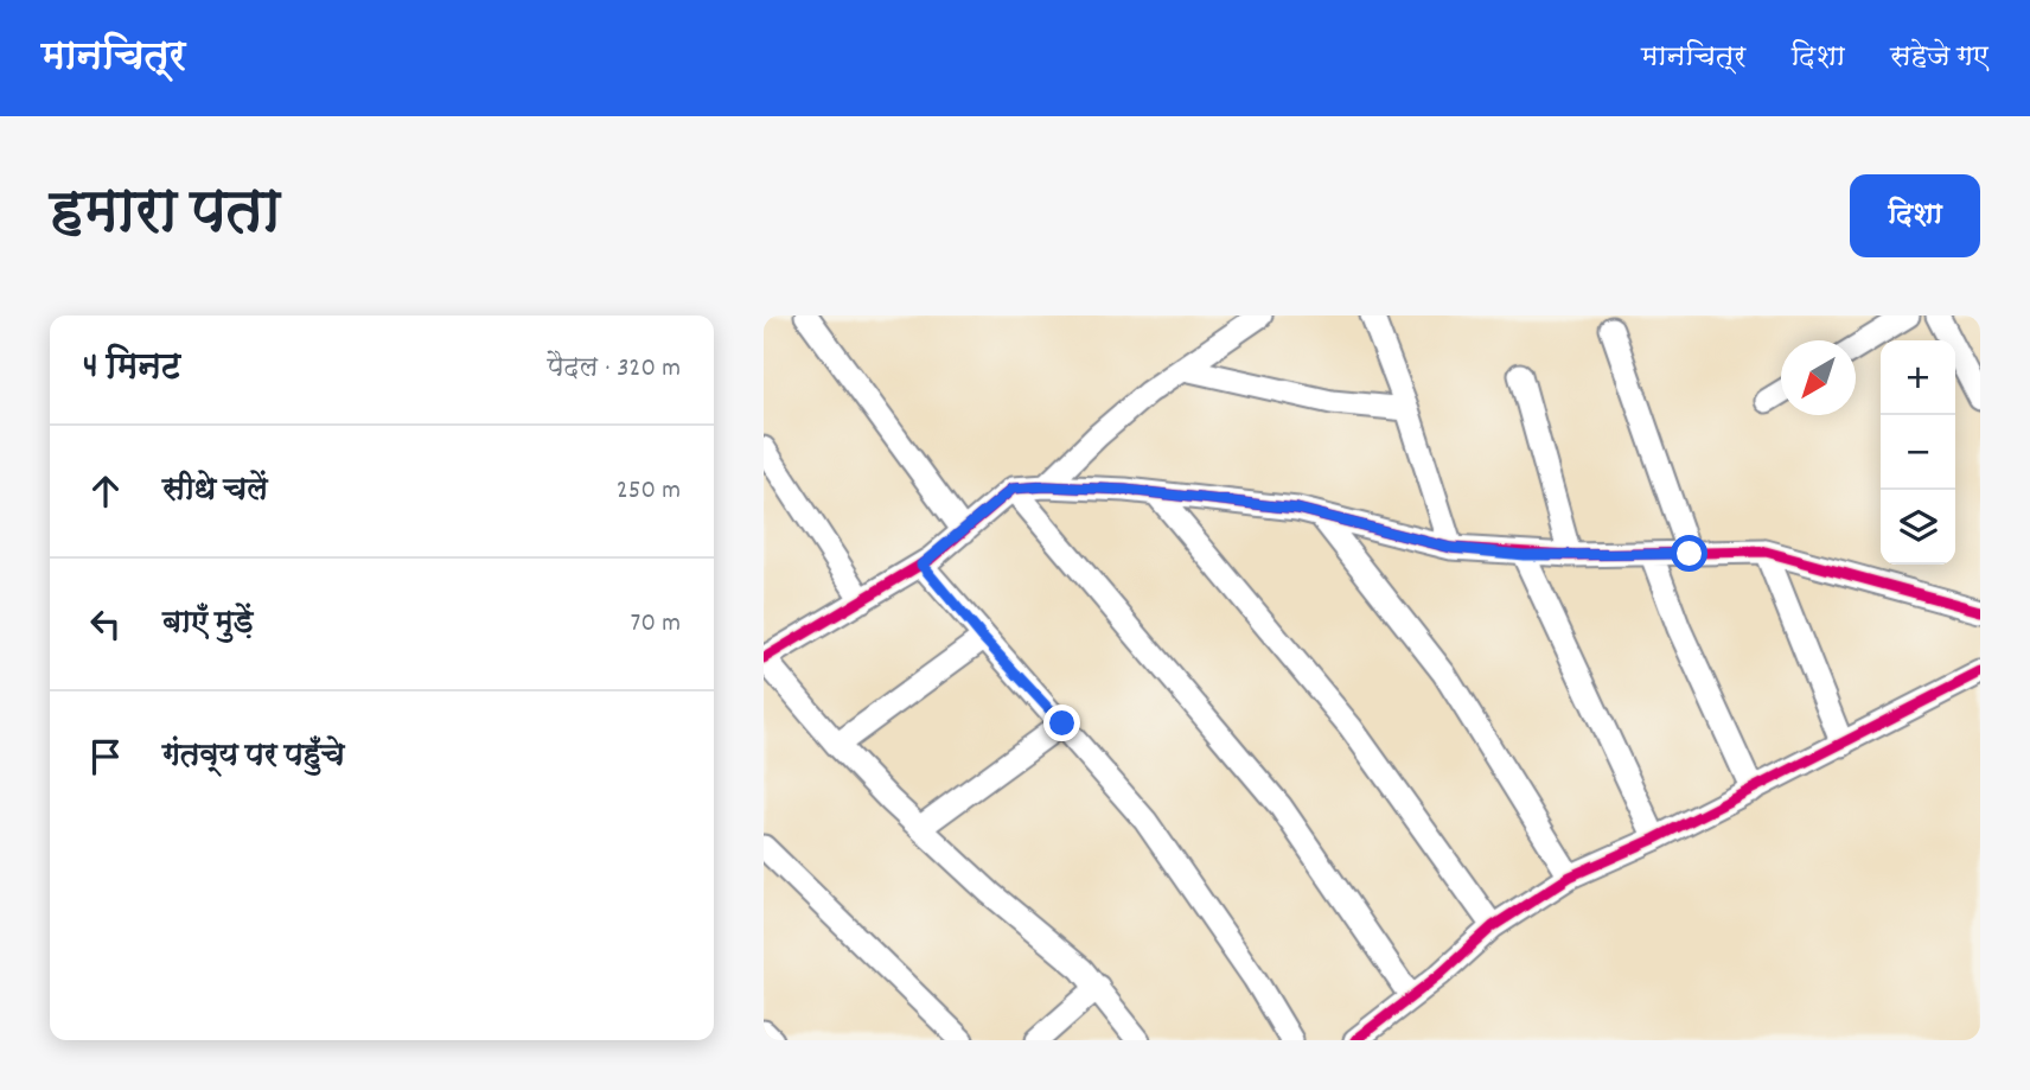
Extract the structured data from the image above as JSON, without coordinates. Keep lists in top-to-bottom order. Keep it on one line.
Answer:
{"north":"bottom left","page":{"header":"मानचित्र","nav":["मानचित्र","दिशा","सहेजे गए"],"title":"हमारा पता","buttons":"दिशा","heading":["4 मिनट","पैदल · 320 m"],"map_buttons":["+","−"],"list":[["सीधे चलें","250 m"],["बाएँ मुड़ें","70 m"],"गंतव्य पर पहुँचे"]}}
